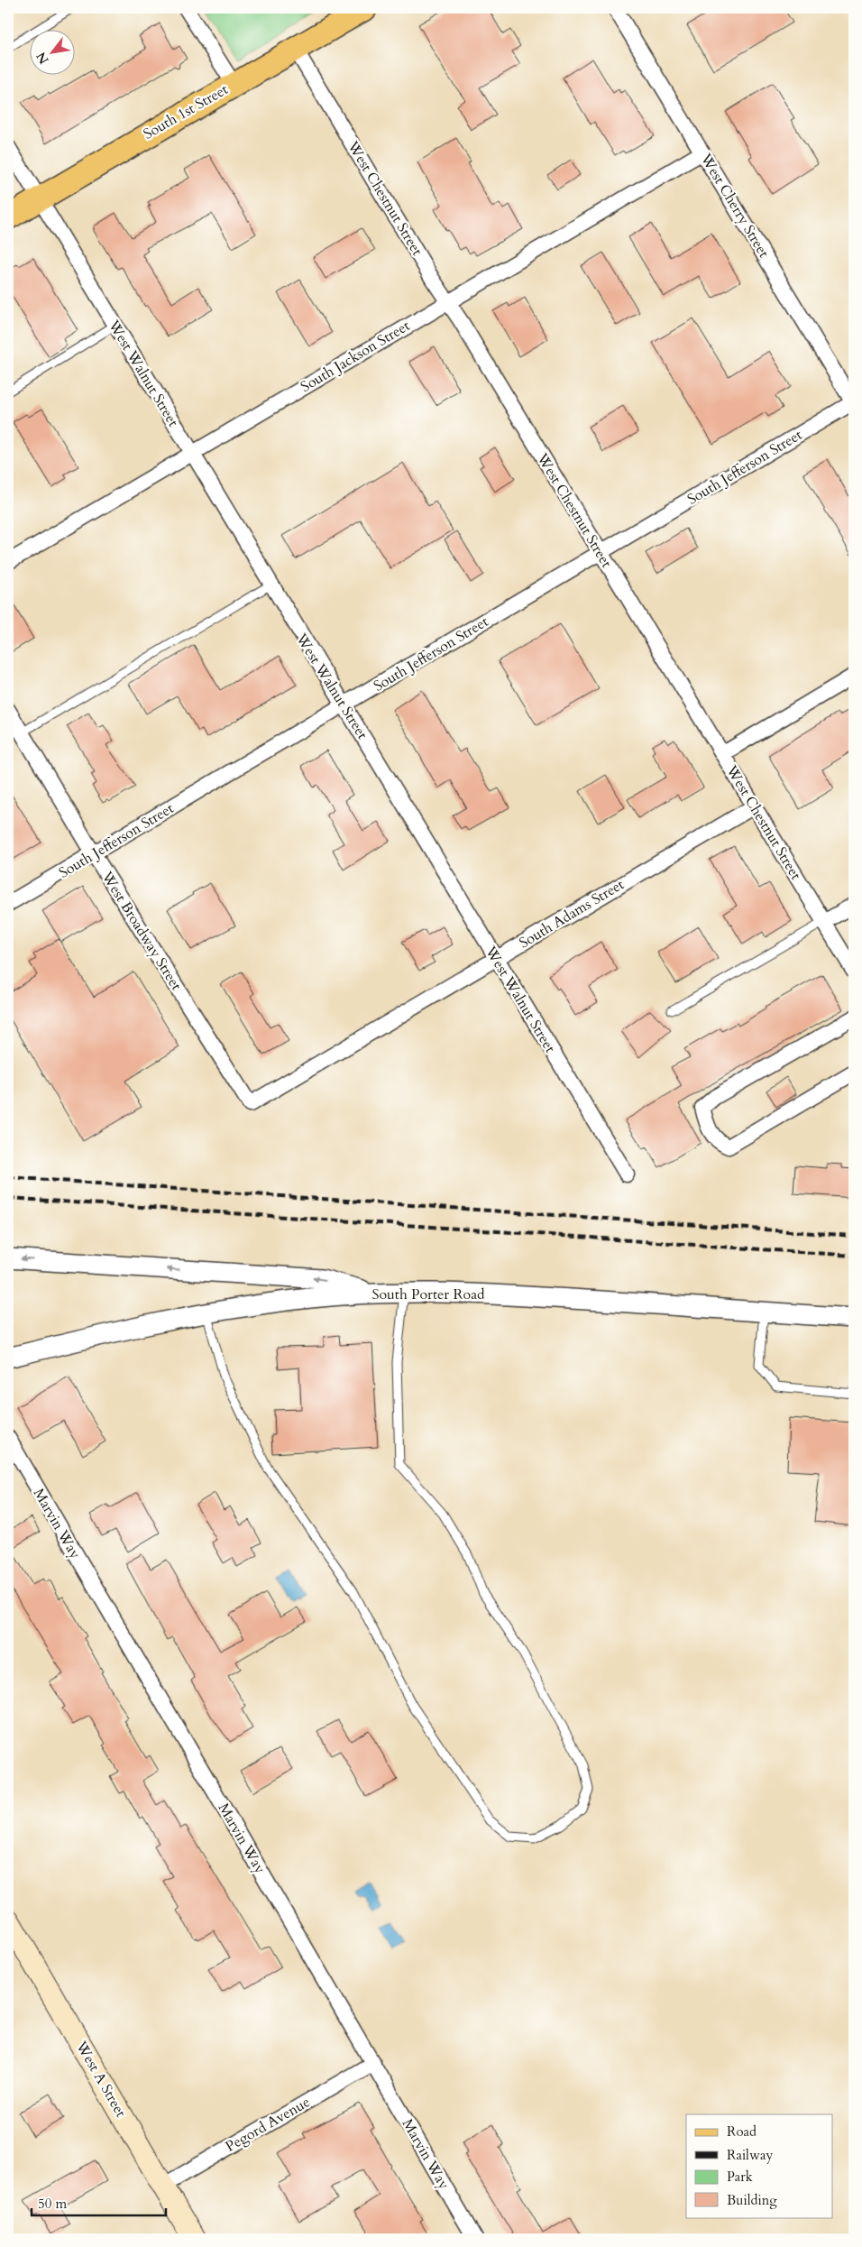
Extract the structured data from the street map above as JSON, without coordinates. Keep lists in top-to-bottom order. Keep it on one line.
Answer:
{"streets":{"main road":["South 1st Street","West A Street"],"street":["West Chestnut Street","West Cherry Street","South Jackson Street","West Walnut Street","South Jefferson Street","South Adams Street","West Broadway Street","South Porter Road","Marvin Way","Pegord Avenue"]},"crossings":[["South 1st Street","West Chestnut Street"],["South 1st Street","West Walnut Street"],["West Chestnut Street","South Jackson Street"],["West Chestnut Street","South Jefferson Street"],["West Chestnut Street","South Adams Street"],["West Cherry Street","South Jackson Street"],["West Cherry Street","South Jefferson Street"],["South Jackson Street","West Walnut Street"],["West Walnut Street","South Jefferson Street"],["West Walnut Street","South Adams Street"],["South Jefferson Street","West Broadway Street"],["South Adams Street","West Broadway Street"],["Marvin Way","Pegord Avenue"],["West A Street","Pegord Avenue"]],"legend":["Road","Railway","Park","Building"],"scale_bar":"50 m","north":"bottom left"}
